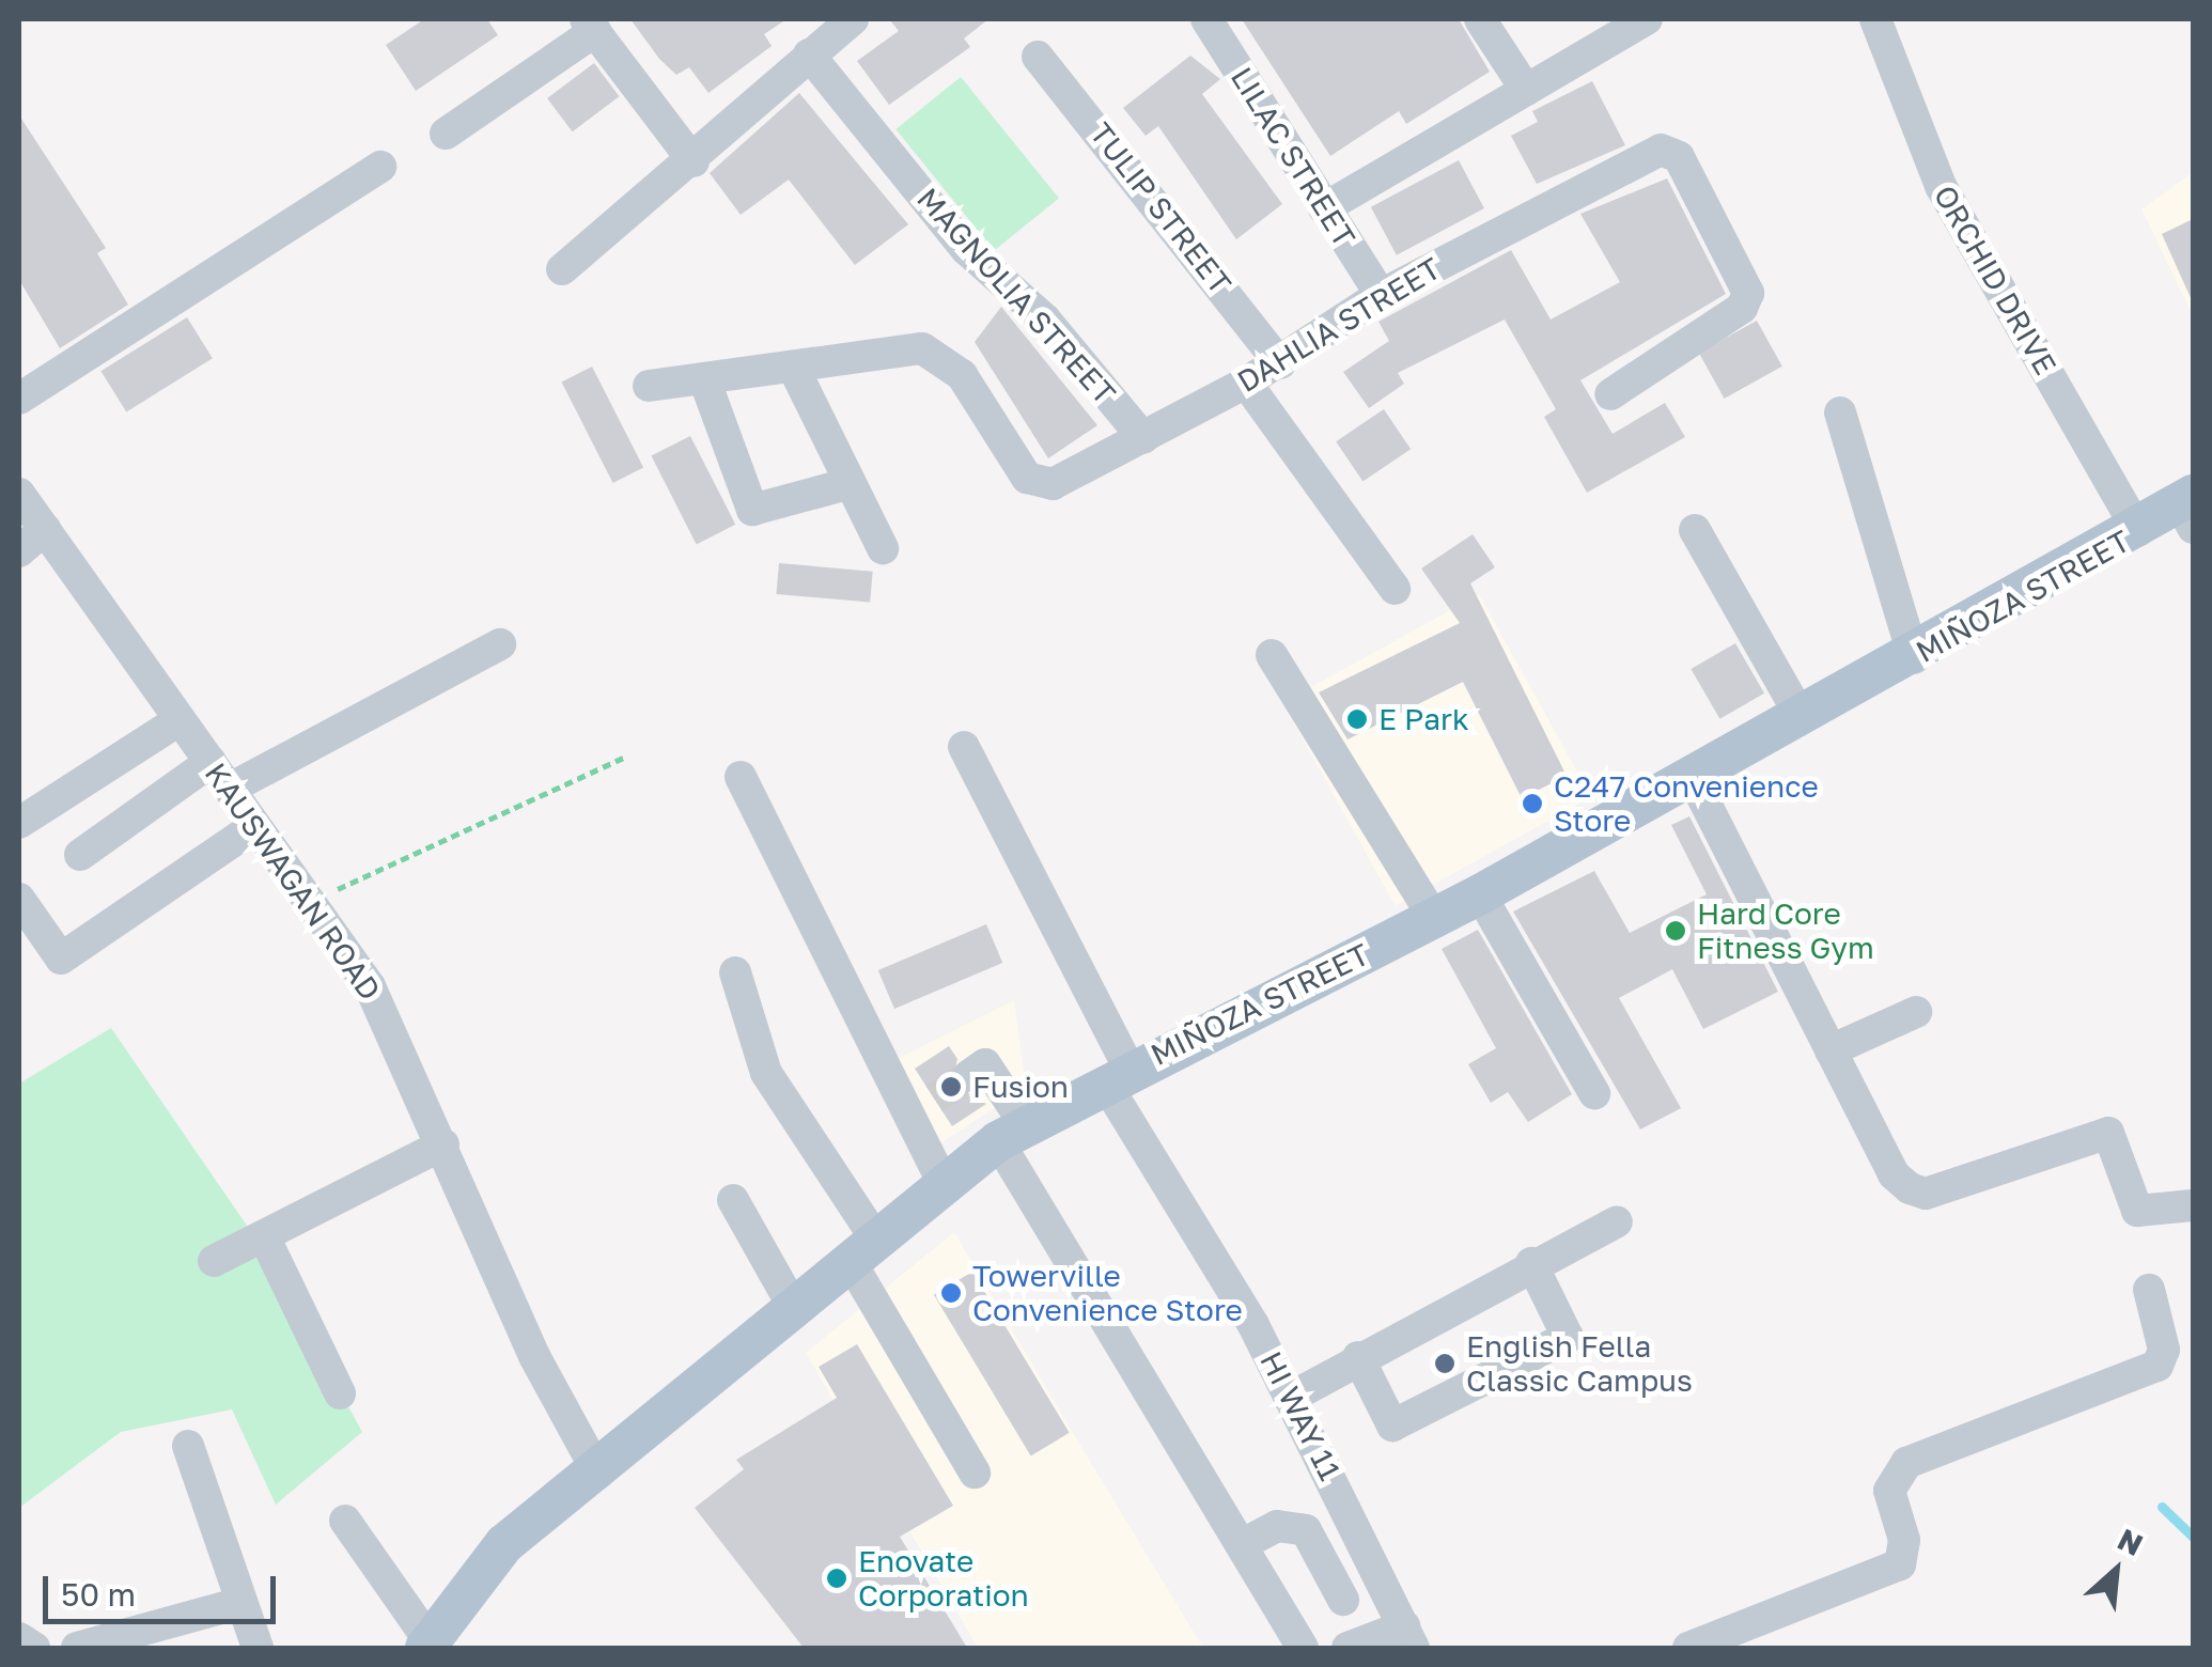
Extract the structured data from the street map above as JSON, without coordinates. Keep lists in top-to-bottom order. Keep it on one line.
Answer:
{"streets":{"main road":["MIÑOZA STREET"],"street":["LILAC STREET","TULIP STREET","ORCHID DRIVE","MAGNOLIA STREET","DAHLIA STREET","KAUSWAGAN ROAD","HI WAY 11"]},"crossings":[["LILAC STREET","DAHLIA STREET"],["TULIP STREET","DAHLIA STREET"],["ORCHID DRIVE","MIÑOZA STREET"],["MAGNOLIA STREET","DAHLIA STREET"],["MIÑOZA STREET","KAUSWAGAN ROAD"],["MIÑOZA STREET","HI WAY 11"]],"places":["E Park","C247 Convenience Store","Hard Core Fitness Gym","Fusion","Towerville Convenience Store","English Fella Classic Campus","Enovate Corporation"],"scale_bar":"50 m","north":"top right"}
